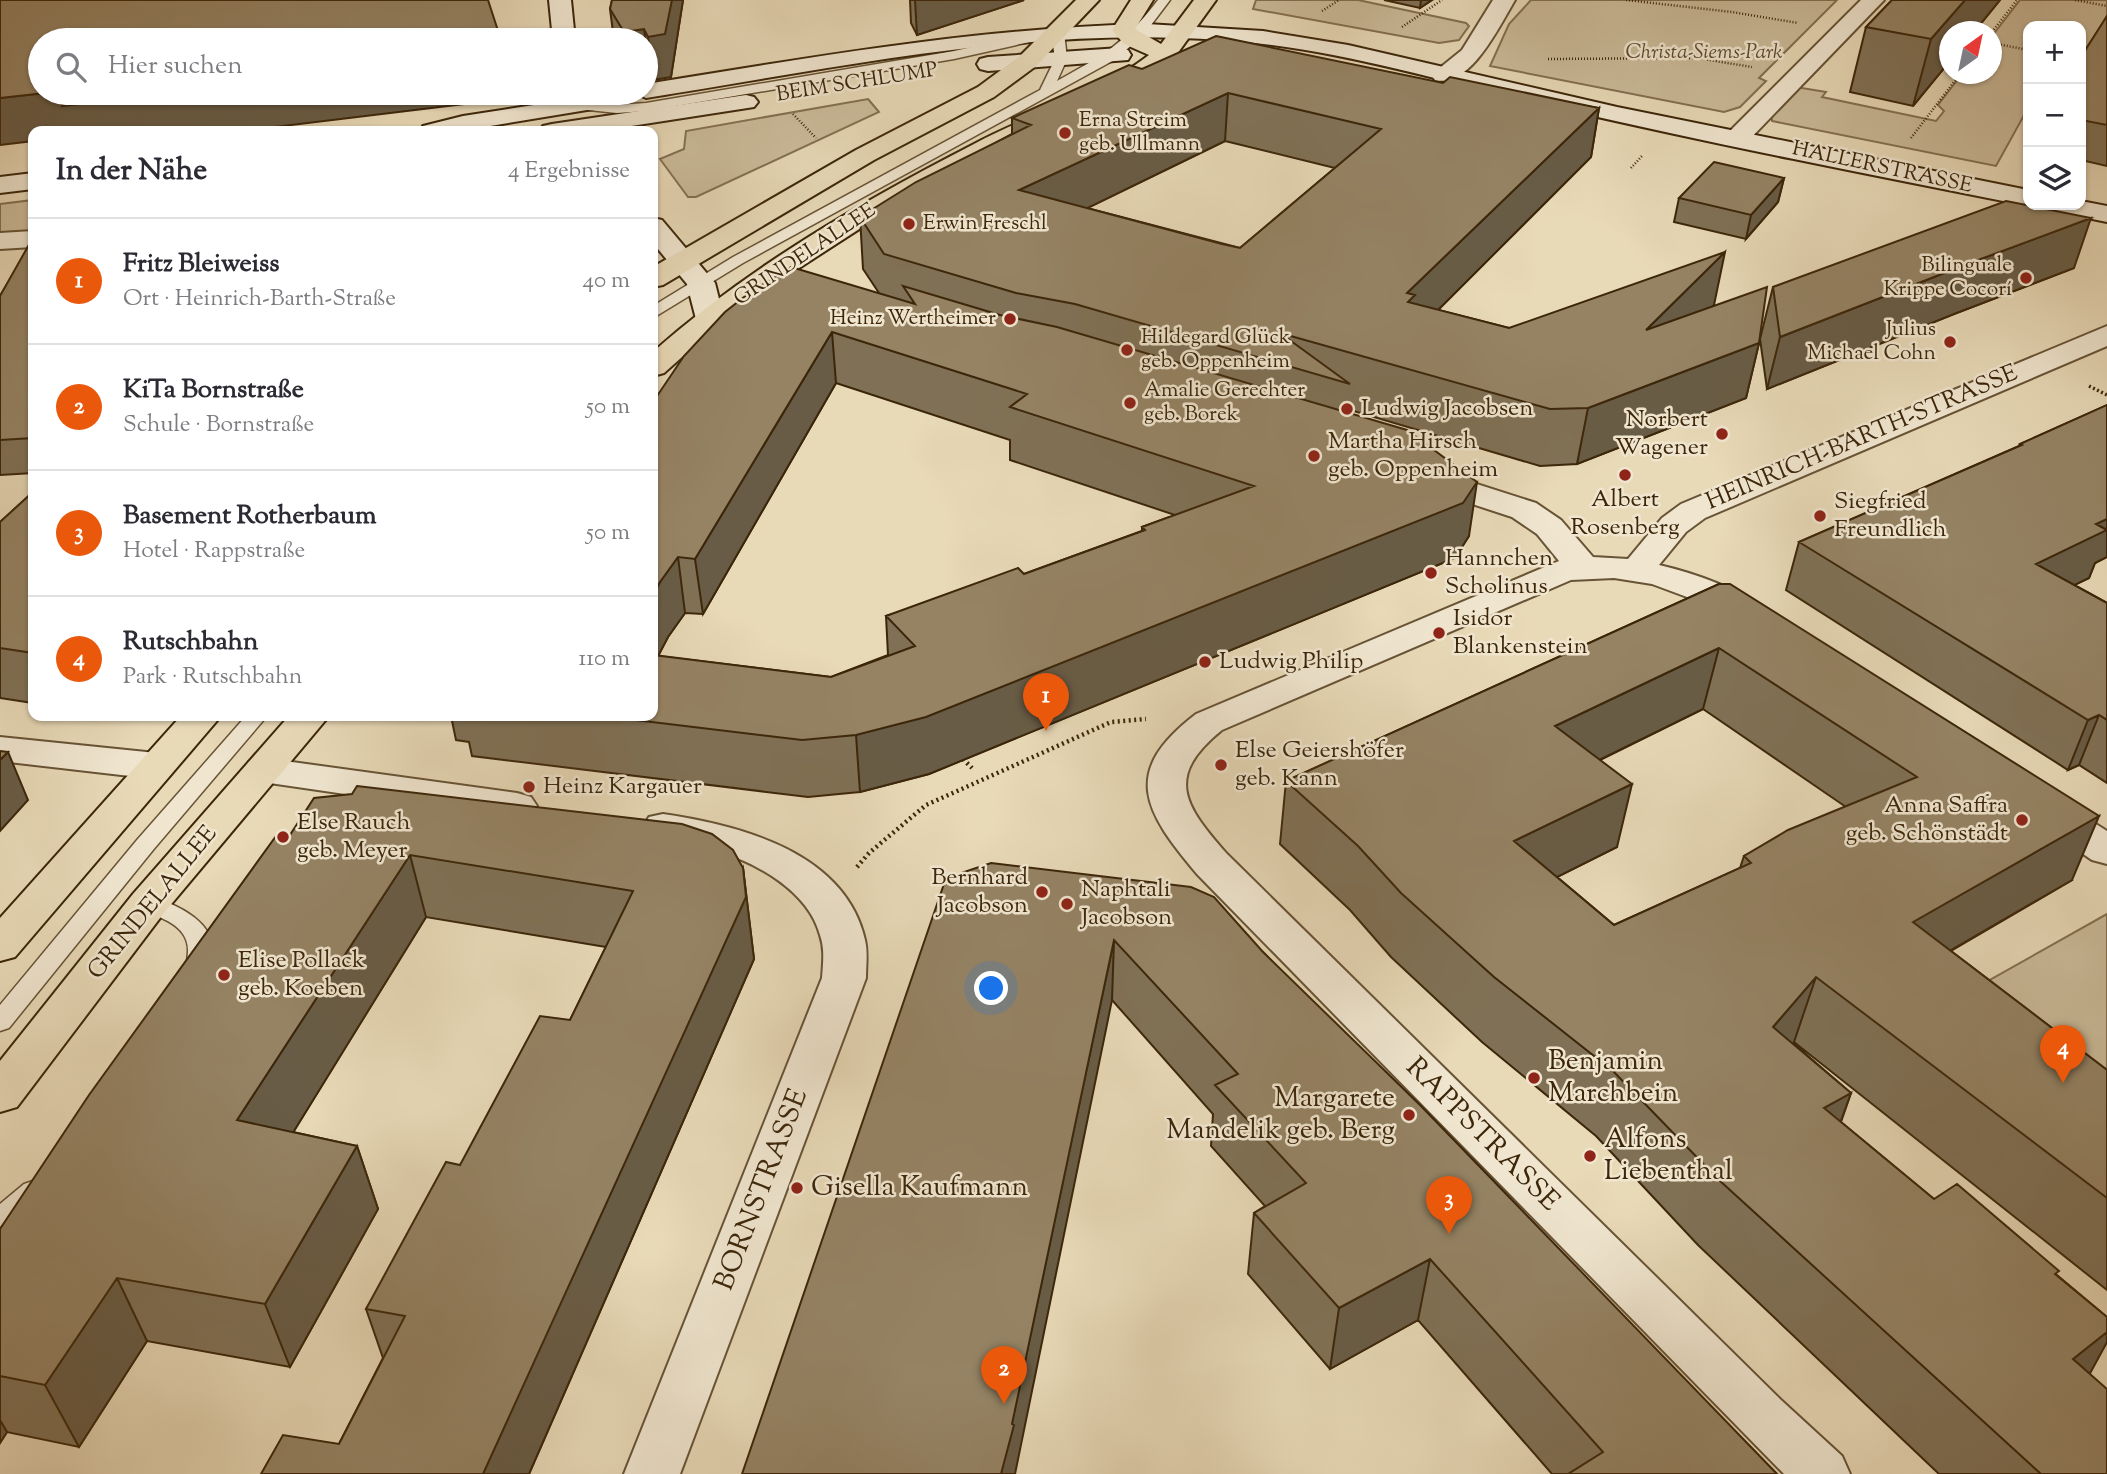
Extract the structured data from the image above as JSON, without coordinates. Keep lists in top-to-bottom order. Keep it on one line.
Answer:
{"streets":{"main road":["GRINDELALLEE"],"street":["BEIM SCHLUMP","HALLERSTRASSE","HEINRICH-BARTH-STRASSE","RAPPSTRASSE","BORNSTRASSE"]},"crossings":[["BEIM SCHLUMP","HALLERSTRASSE"],["BEIM SCHLUMP","GRINDELALLEE"],["HALLERSTRASSE","GRINDELALLEE"]],"parks":["Christa-Siems-Park"],"places":["Erna Streim geb. Ullmann","Erwin Freschl","Bilinguale Krippe Cocorí","Heinz Wertheimer","Julius Michael Cohn","Hildegard Glück geb. Oppenheim","Amalie Gerechter geb. Borek","Ludwig Jacobsen","Norbert Wagener","Martha Hirsch geb. Oppenheim","Albert Rosenberg","Siegfried Freundlich","Hannchen Scholinus","Isidor Blankenstein","Ludwig Philip","Else Geiershöfer geb. Kann","Heinz Kargauer","Anna Saffra geb. Schönstädt","Else Rauch geb. Meyer","Bernhard Jacobson","Naphtali Jacobson","Elise Pollack geb. Koeben","Benjamin Marchbein","Margarete Mandelik geb. Berg","Alfons Liebenthal","Gisella Kaufmann"],"north":"top right","page":{"map_buttons":["+","−"],"search":"Hier suchen","heading":["In der Nähe","4 Ergebnisse"],"list":[{"mark":"1","name":"Fritz Bleiweiss","note":"Ort · Heinrich-Barth-Straße","value":"40 m"},{"mark":"2","name":"KiTa Bornstraße","note":"Schule · Bornstraße","value":"50 m"},{"mark":"3","name":"Basement Rotherbaum","note":"Hotel · Rappstraße","value":"50 m"},{"mark":"4","name":"Rutschbahn","note":"Park · Rutschbahn","value":"110 m"}],"pins":["1","4","3","2"]}}
